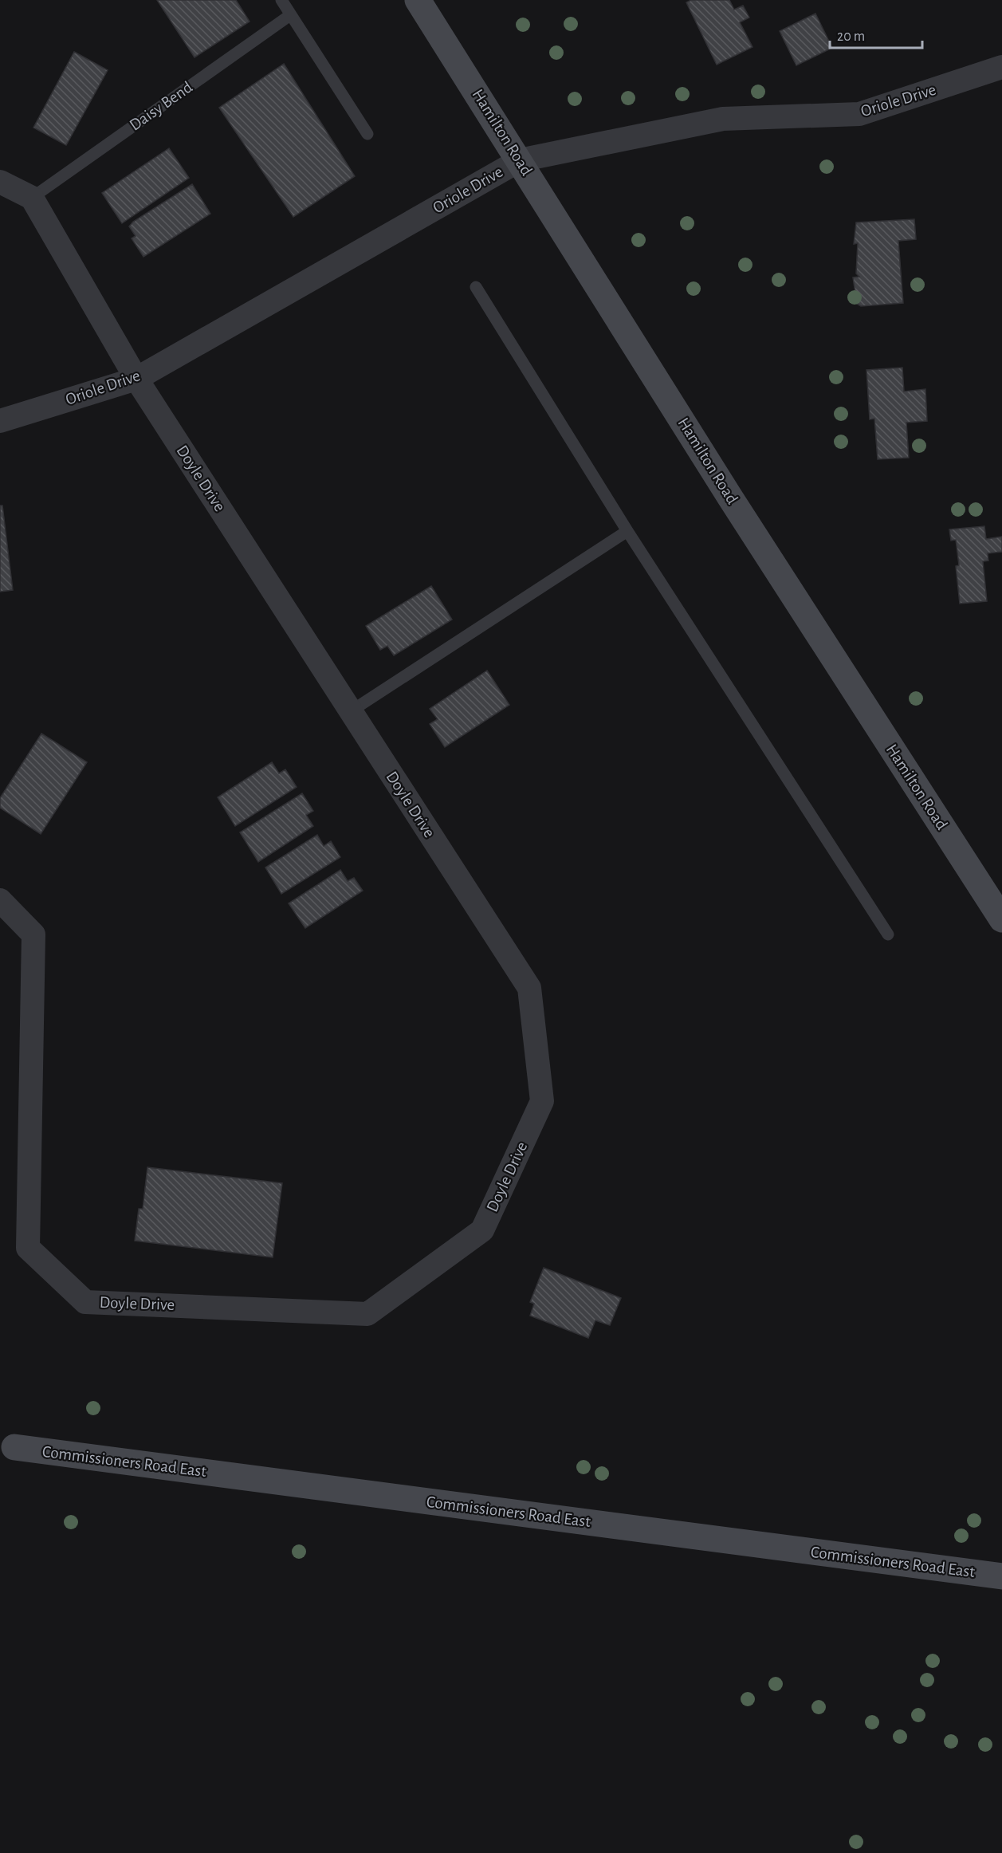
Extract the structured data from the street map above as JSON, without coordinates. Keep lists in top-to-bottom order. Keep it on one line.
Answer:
{"streets":{"main road":["Hamilton Road","Commissioners Road East"],"street":["Oriole Drive","Doyle Drive"],"lane":["Daisy Bend"]},"crossings":[["Oriole Drive","Hamilton Road"],["Oriole Drive","Doyle Drive"]],"scale_bar":"20 m"}
